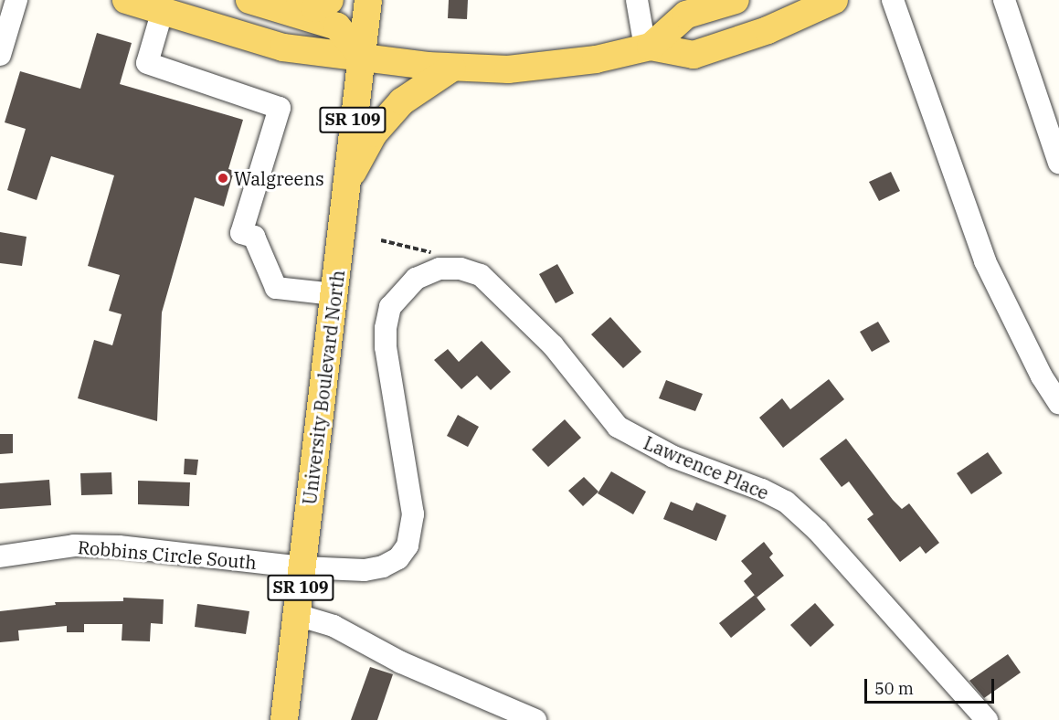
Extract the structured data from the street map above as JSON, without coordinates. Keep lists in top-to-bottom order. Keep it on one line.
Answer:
{"streets":{"main road":["SR 109","University Boulevard North"],"street":["Lawrence Place","Robbins Circle South"]},"crossings":[["SR 109","University Boulevard North"],["University Boulevard North","Robbins Circle South"],["Lawrence Place","Robbins Circle South"]],"places":["Walgreens"],"scale_bar":"50 m"}
